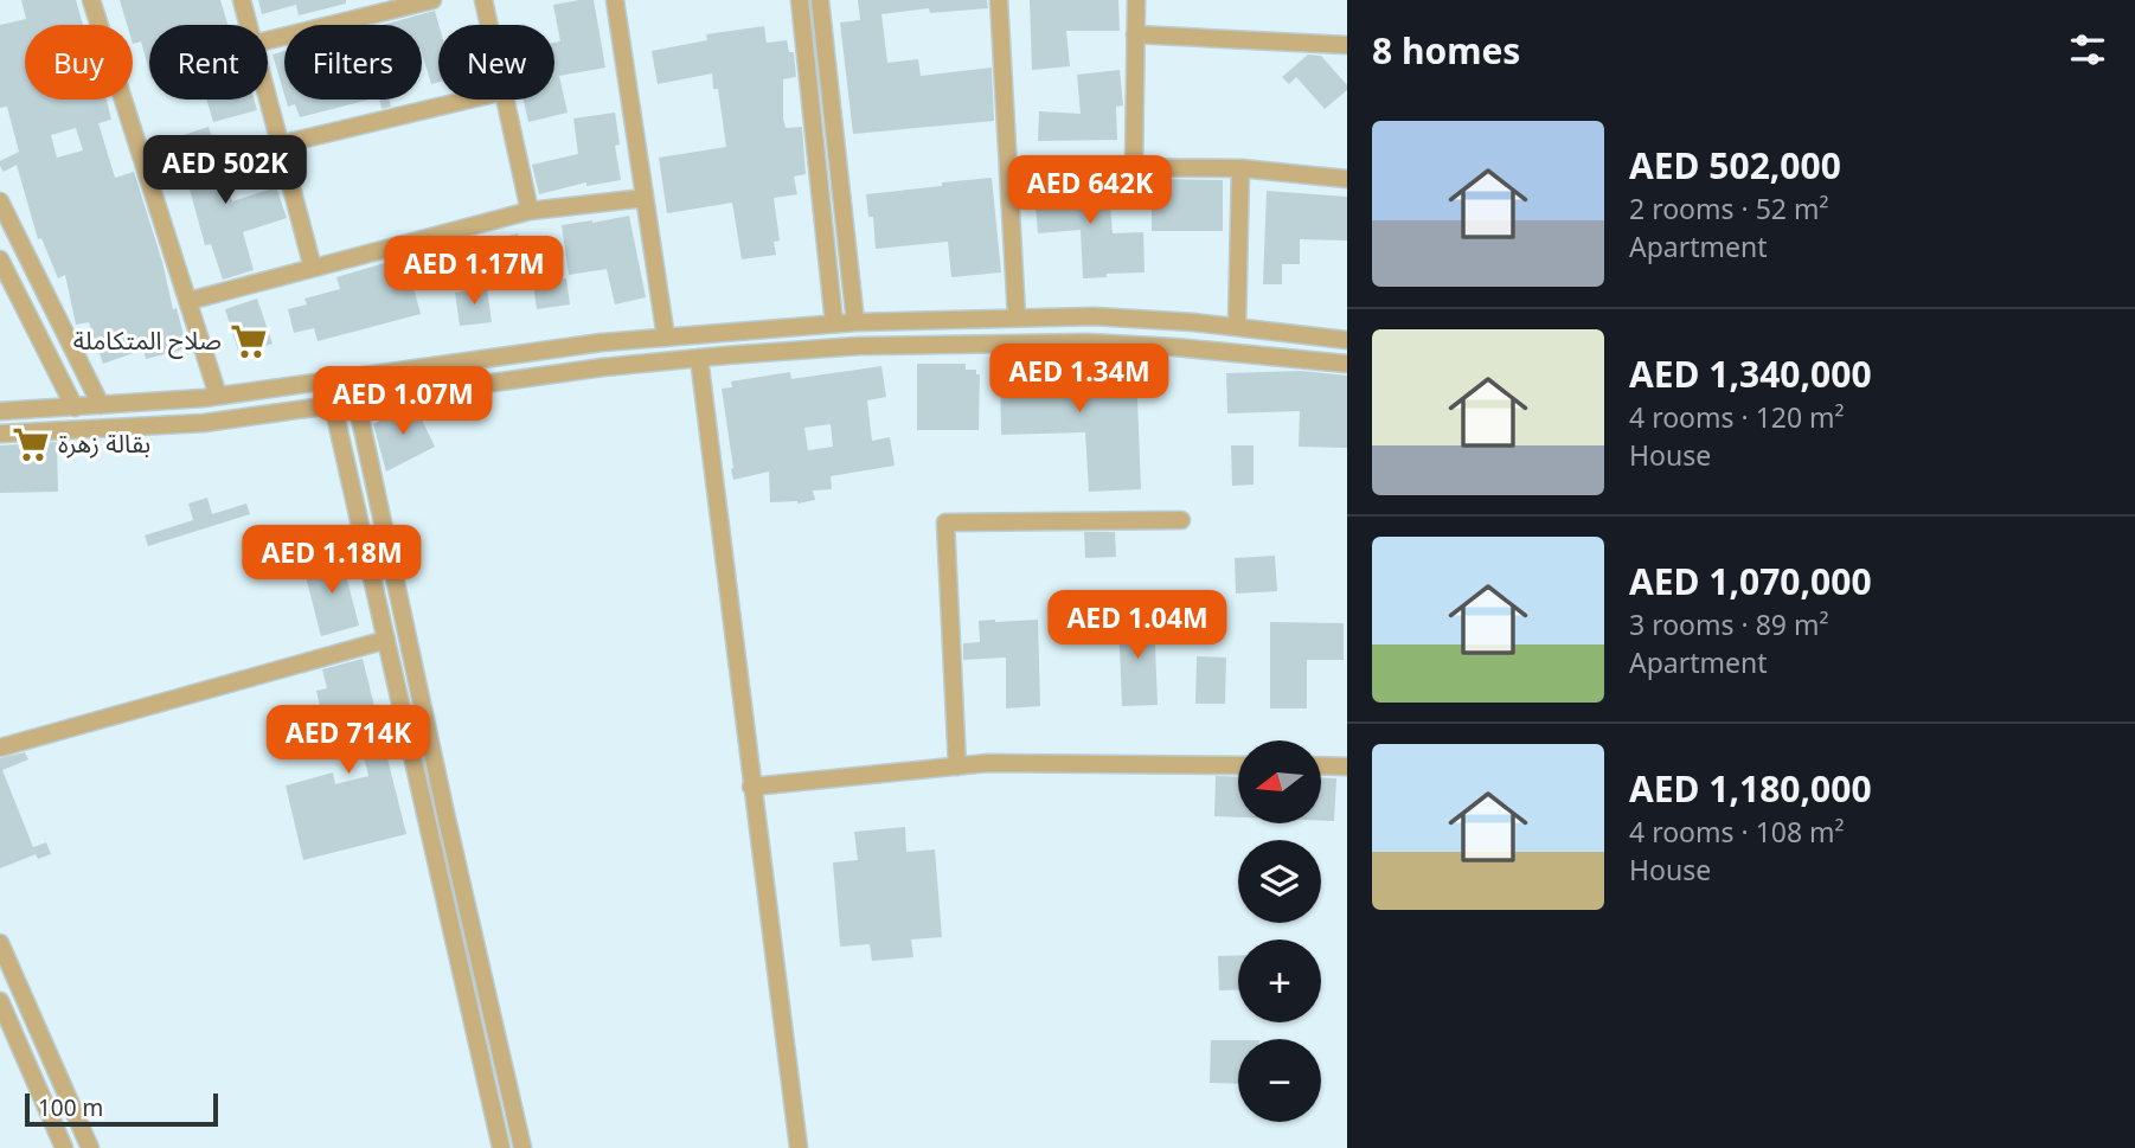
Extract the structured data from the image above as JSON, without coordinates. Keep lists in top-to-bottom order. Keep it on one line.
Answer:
{"places":{"supermarket":["صلاح المتكاملة","بقالة زهرة"]},"scale_bar":"100 m","north":"left","page":{"heading":"8 homes","chip":["Buy","Rent","Filters","New"],"list":[{"name":"AED 502,000","note":"2 rooms · 52 m² · Apartment"},{"name":"AED 1,340,000","note":"4 rooms · 120 m² · House"},{"name":"AED 1,070,000","note":"3 rooms · 89 m² · Apartment"},{"name":"AED 1,180,000","note":"4 rooms · 108 m² · House"}],"price":["AED 502K","AED 642K","AED 1.17M","AED 1.34M","AED 1.07M","AED 1.18M","AED 1.04M","AED 714K"],"map_buttons":["+","−"],"scale":"100 m"}}
